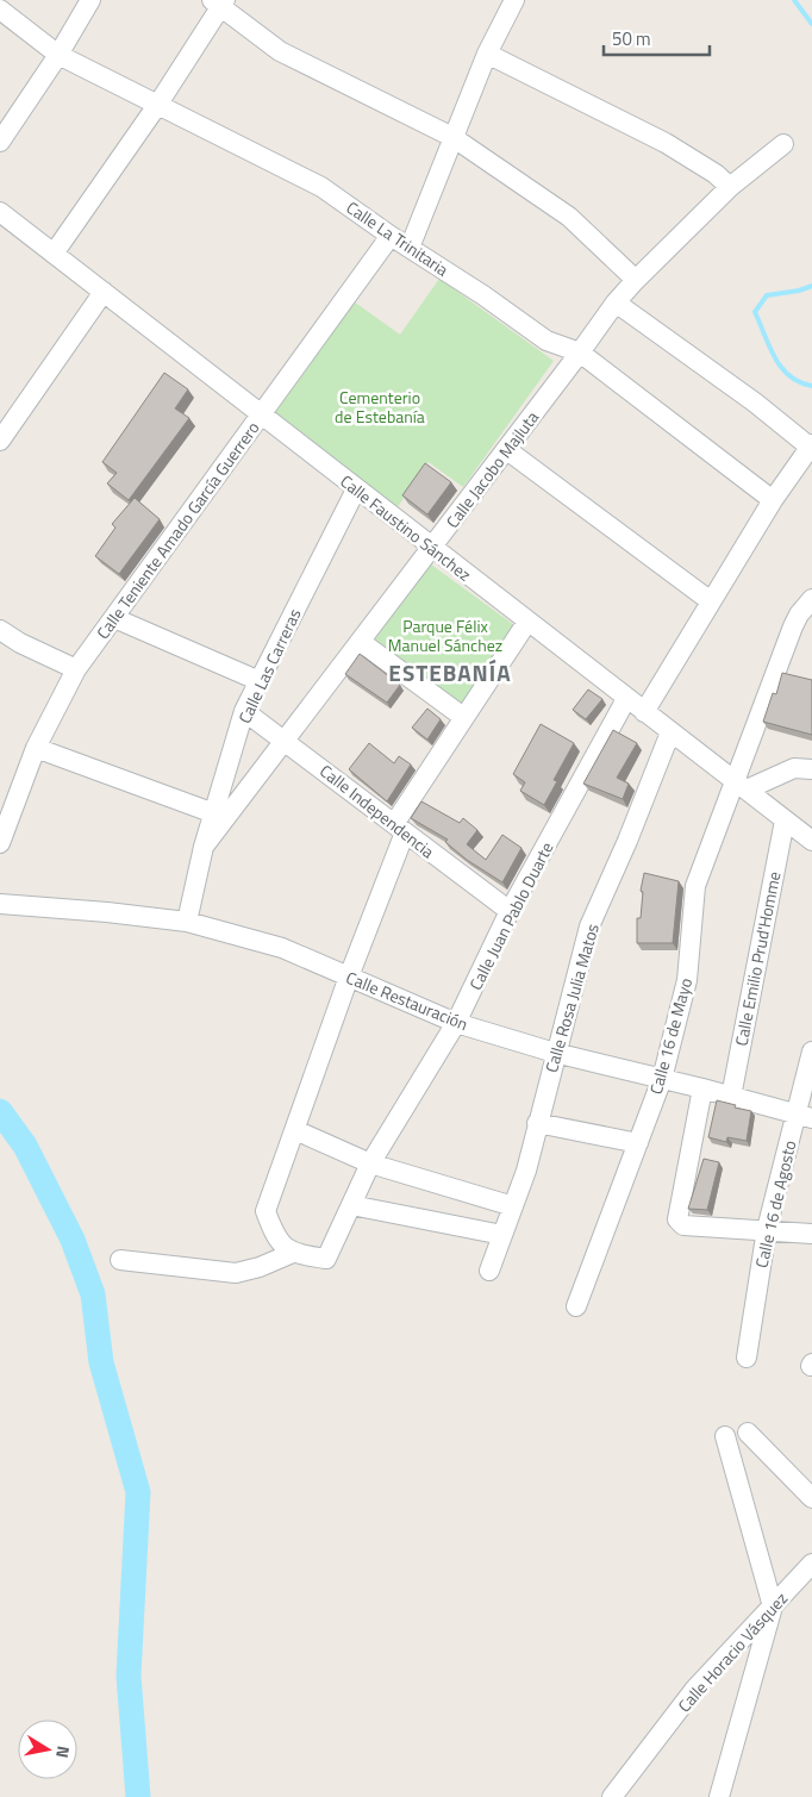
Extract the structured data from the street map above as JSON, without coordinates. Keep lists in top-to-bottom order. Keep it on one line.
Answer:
{"streets":{"street":["Calle La Trinitaria","Calle Jacobo Majluta","Calle Faustino Sánchez","Calle Teniente Amado García Guerrero","Calle Las Carreras","Calle Independencia","Calle Juan Pablo Duarte","Calle Emilio Prud'Homme","Calle Rosa Julia Matos","Calle Restauración","Calle 16 de Mayo","Calle 16 de Agosto","Calle Horacio Vásquez"]},"crossings":[["Calle La Trinitaria","Calle Jacobo Majluta"],["Calle La Trinitaria","Calle Teniente Amado García Guerrero"],["Calle Jacobo Majluta","Calle Faustino Sánchez"],["Calle Jacobo Majluta","Calle Las Carreras"],["Calle Jacobo Majluta","Calle Independencia"],["Calle Jacobo Majluta","Calle Restauración"],["Calle Faustino Sánchez","Calle Teniente Amado García Guerrero"],["Calle Faustino Sánchez","Calle Las Carreras"],["Calle Faustino Sánchez","Calle Juan Pablo Duarte"],["Calle Faustino Sánchez","Calle Emilio Prud'Homme"],["Calle Faustino Sánchez","Calle Rosa Julia Matos"],["Calle Faustino Sánchez","Calle 16 de Mayo"],["Calle Las Carreras","Calle Independencia"],["Calle Independencia","Calle Juan Pablo Duarte"],["Calle Juan Pablo Duarte","Calle Restauración"],["Calle Emilio Prud'Homme","Calle Restauración"],["Calle Rosa Julia Matos","Calle Restauración"],["Calle Restauración","Calle 16 de Mayo"],["Calle Restauración","Calle 16 de Agosto"]],"districts":["ESTEBANÍA"],"parks":["Cementerio de Estebanía","Parque Félix Manuel Sánchez"],"scale_bar":"50 m","north":"right"}
